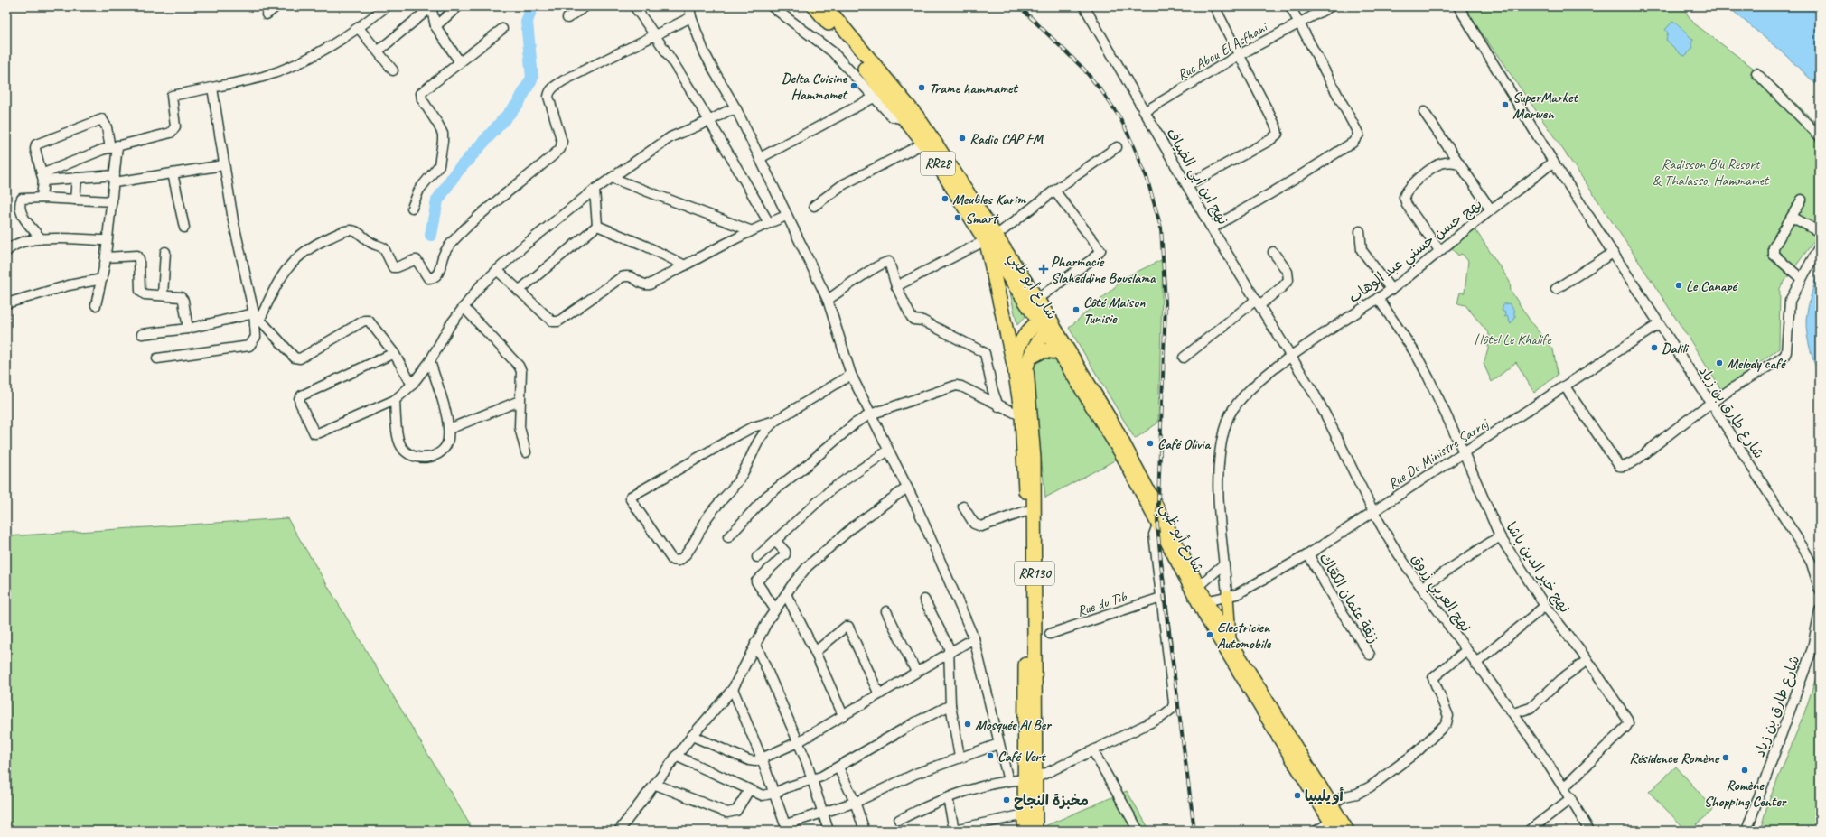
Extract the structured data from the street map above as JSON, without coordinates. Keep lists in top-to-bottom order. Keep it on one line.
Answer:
{"streets":{"highway":["RR28","شارع أبو ظبي","RR130"],"street":["Rue Abou El Asfhani","نهج ابن ابي الضياف","نهج حسن حسني عبد الوهاب","شارع طارق بن زياد","Rue Du Ministre Sarraj","نهج خير الدين باشا","نهج العربي زروق","زنقة عثمان الكعّاك","Rue du Tib"]},"crossings":[["Rue Abou El Asfhani","نهج ابن ابي الضياف"],["نهج ابن ابي الضياف","نهج حسن حسني عبد الوهاب"],["نهج ابن ابي الضياف","نهج العربي زروق"],["نهج حسن حسني عبد الوهاب","شارع طارق بن زياد"],["نهج حسن حسني عبد الوهاب","Rue Du Ministre Sarraj"],["نهج حسن حسني عبد الوهاب","نهج خير الدين باشا"],["نهج حسن حسني عبد الوهاب","نهج العربي زروق"],["شارع أبو ظبي","Rue Du Ministre Sarraj"],["شارع أبو ظبي","RR130"],["شارع طارق بن زياد","Rue Du Ministre Sarraj"],["Rue Du Ministre Sarraj","نهج خير الدين باشا"],["Rue Du Ministre Sarraj","نهج العربي زروق"],["Rue Du Ministre Sarraj","زنقة عثمان الكعّاك"],["نهج خير الدين باشا","نهج العربي زروق"]],"parks":["Radisson Blu Resort & Thalasso, Hammamet","Hôtel Le Khalife"],"places":{"other":["Delta Cuisine Hammamet","Trame hammamet","SuperMarket Marwen","Radio CAP FM","Meubles Karim","Smart","Le Canapé","Côté Maison Tunisie","Dalili","Melody café","Café Olivia","Electricien Automobile","Mosquée Al Ber","Café Vert","Résidence Romène","Romène Shopping Center","أويليبيا","مخبزة النجاح"],"health":["Pharmacie Slaheddine Bouslama"]}}
